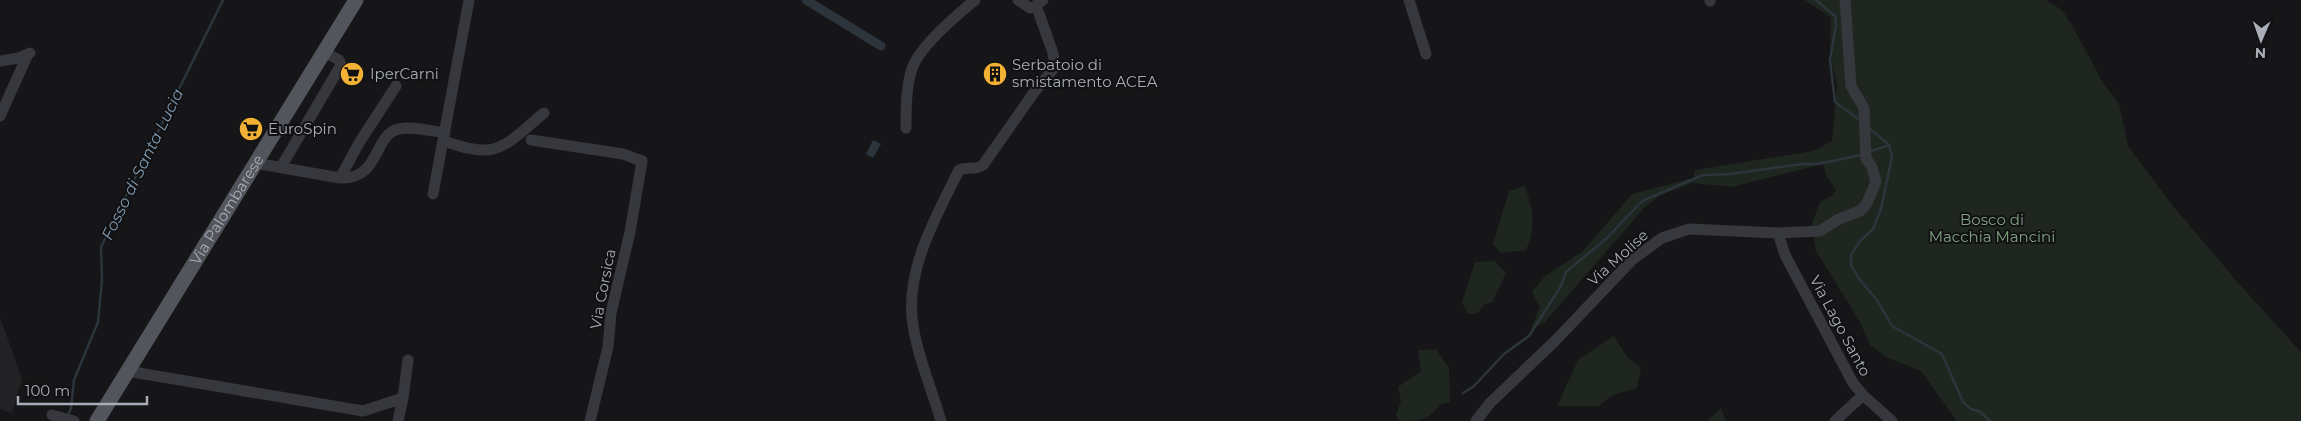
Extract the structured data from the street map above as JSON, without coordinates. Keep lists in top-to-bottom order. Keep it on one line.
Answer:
{"streets":{"main road":["Via Palombarese"],"street":["Via Molise","Via Corsica","Via Lago Santo"]},"crossings":[["Via Molise","Via Lago Santo"]],"water":["Fosso di Santa Lucia"],"parks":["Bosco di Macchia Mancini"],"places":{"supermarket":["IperCarni","EuroSpin"],"building":["Serbatoio di smistamento ACEA"]},"scale_bar":"100 m","north":"bottom"}
